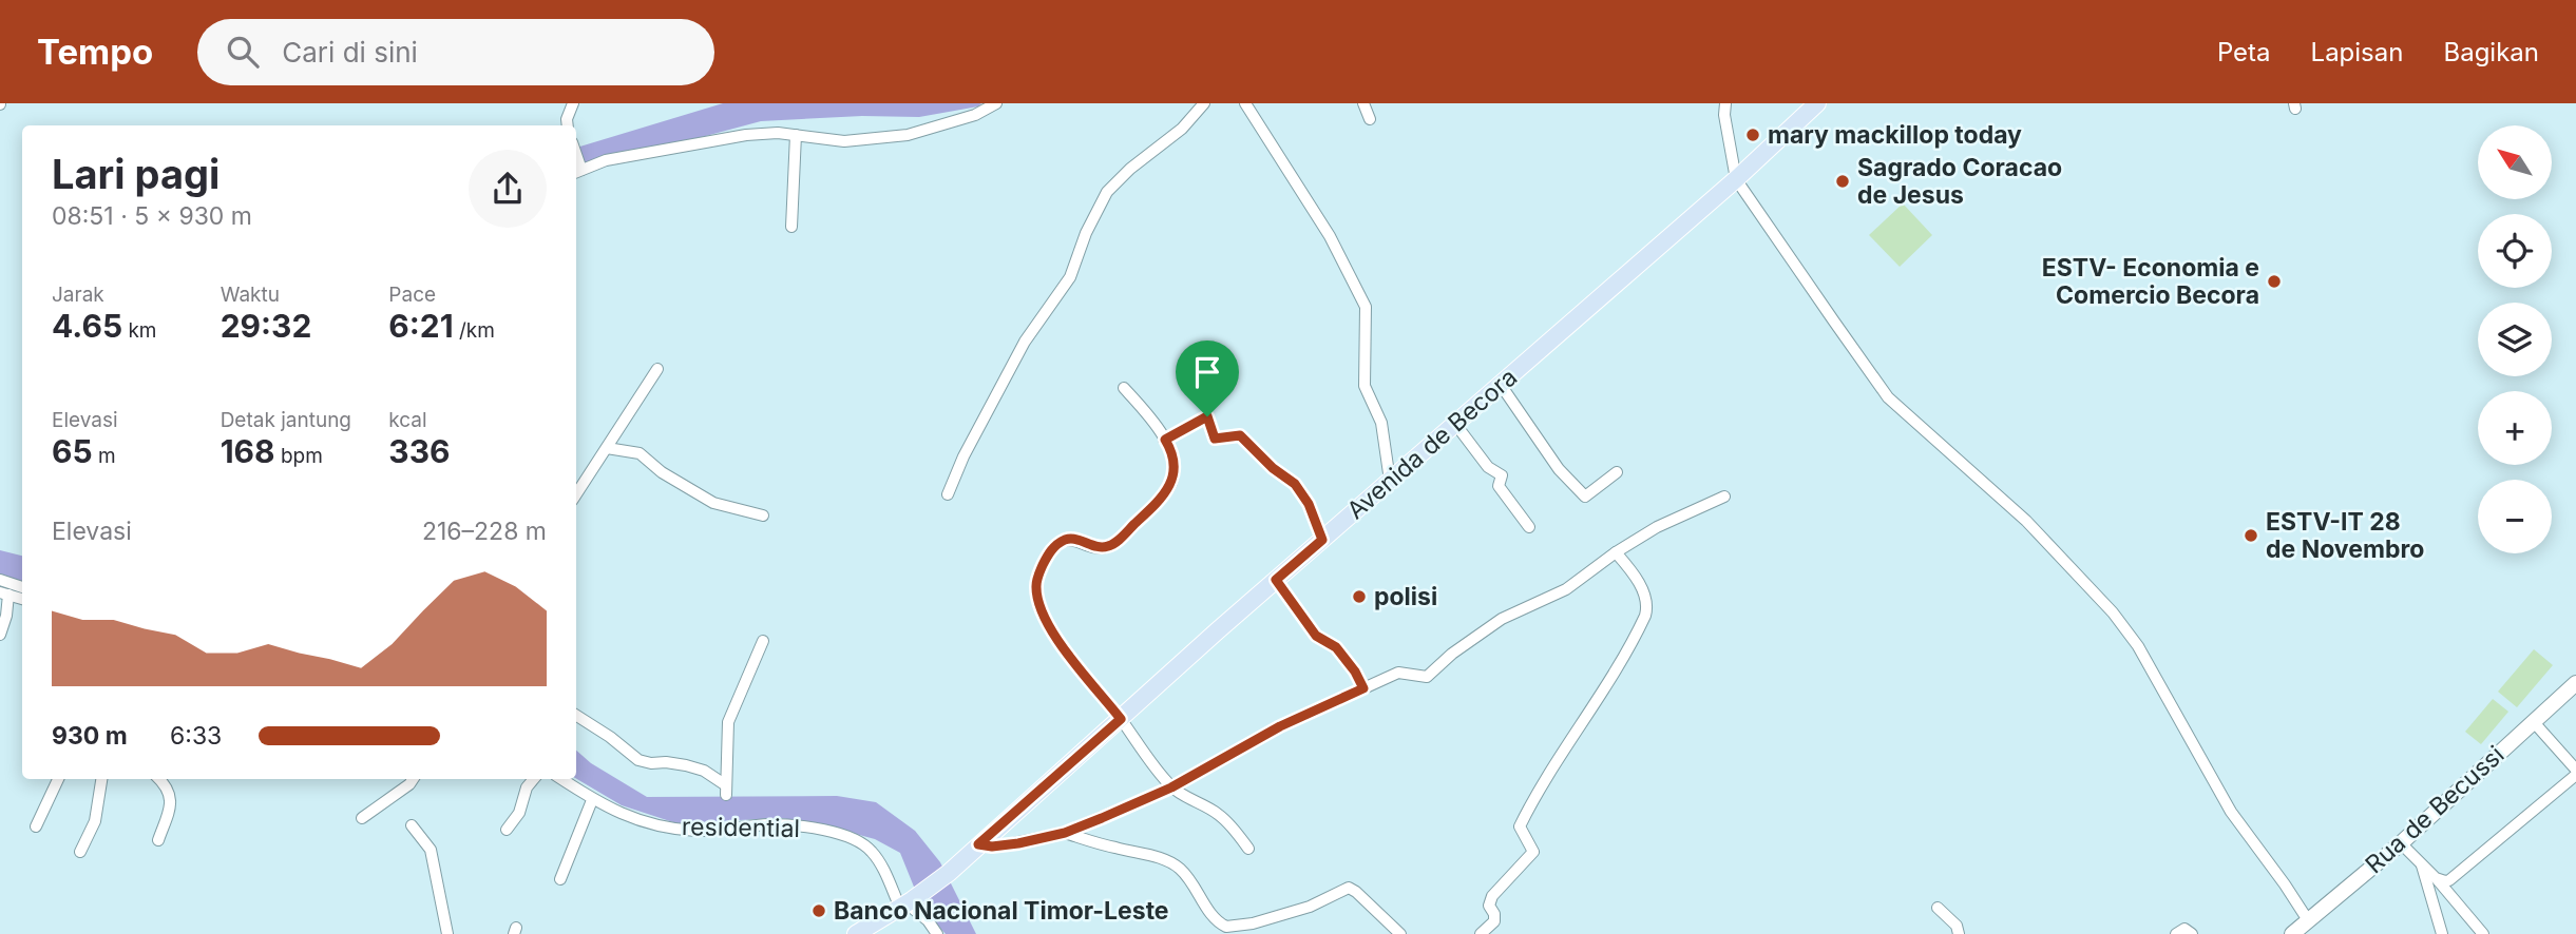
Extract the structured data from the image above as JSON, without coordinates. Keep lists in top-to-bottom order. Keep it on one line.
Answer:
{"streets":{"main road":["Avenida de Becora"],"street":["Rua de Becussi","residential"]},"crossings":[["Avenida de Becora","residential"]],"places":["mary mackillop today","Sagrado Coracao de Jesus","ESTV- Economia e Comercio Becora","ESTV-IT 28 de Novembro","polisi","Banco Nacional Timor-Leste"],"north":"top left","page":{"header":"Tempo","search":"Cari di sini","nav":["Peta","Lapisan","Bagikan"],"map_buttons":["+","−"],"heading":["Lari pagi","08:51 · 5 × 930 m"],"stats":[["Jarak","4.65 km"],["Waktu","29:32"],["Pace","6:21 /km"],["Elevasi","65 m"],["Detak jantung","168 bpm"],["kcal","336"]],"chart":["Elevasi","216–228 m"],"list":[{"name":"930 m","note":"6:33"}]}}
